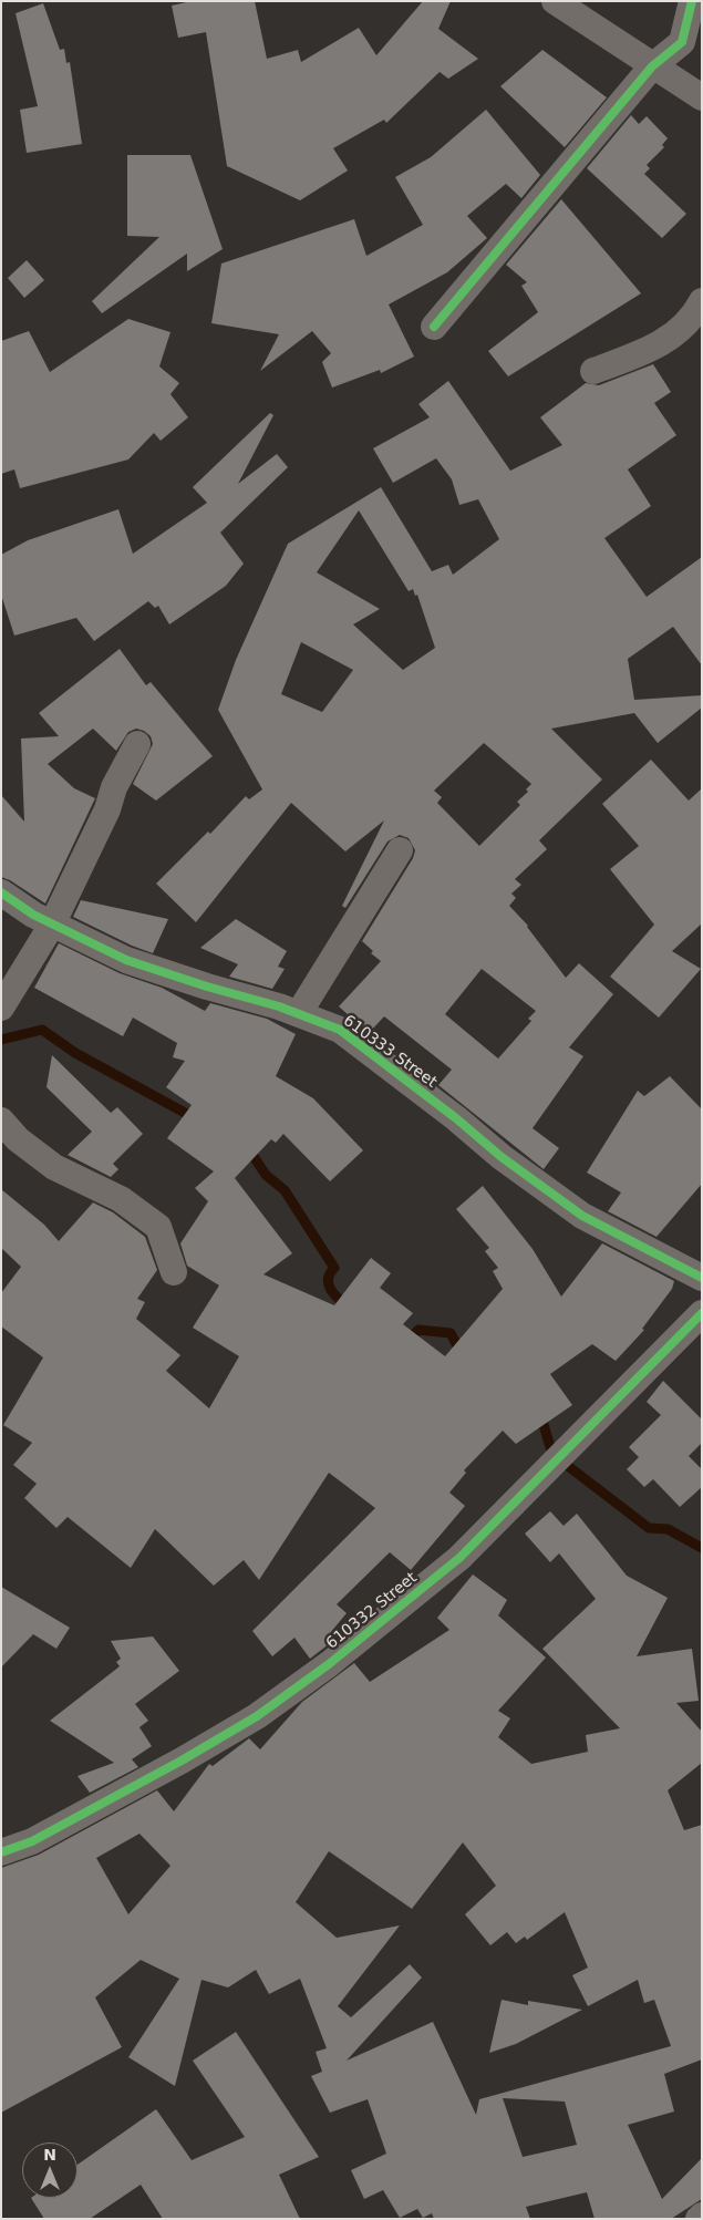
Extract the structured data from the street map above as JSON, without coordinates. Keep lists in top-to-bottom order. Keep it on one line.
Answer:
{"streets":{"street":["610333 Street","610332 Street"]},"north":"top"}
